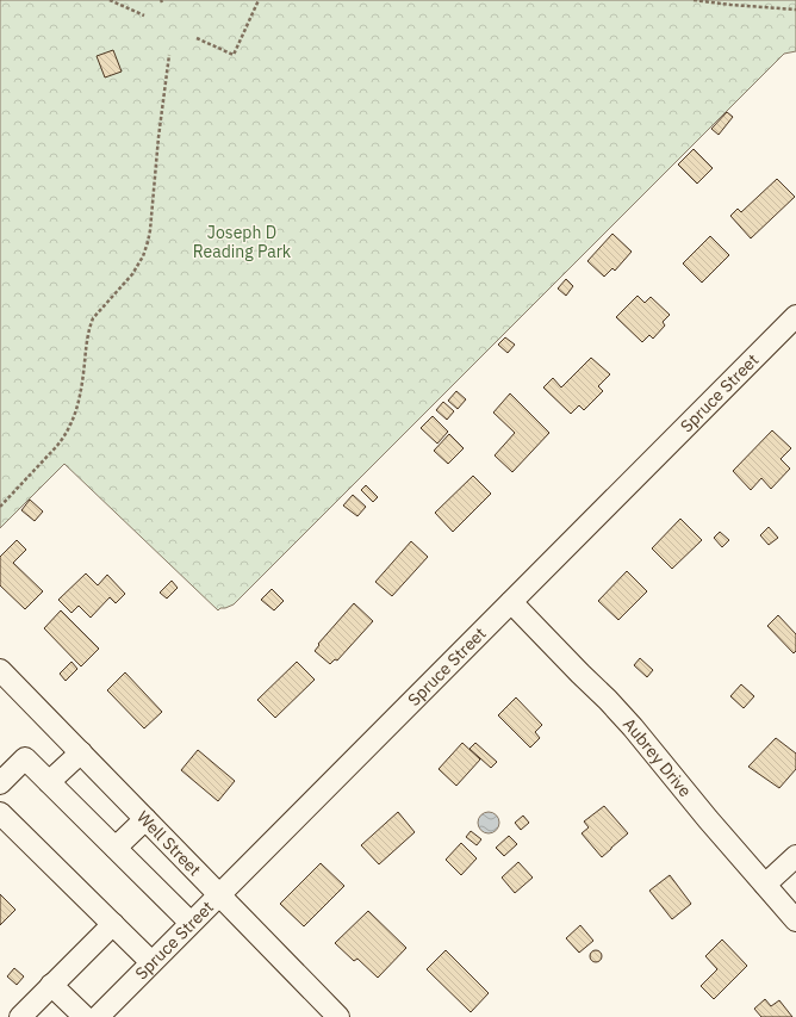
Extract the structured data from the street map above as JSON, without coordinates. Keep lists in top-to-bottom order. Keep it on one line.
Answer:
{"streets":{"street":["Spruce Street","Aubrey Drive","Well Street"]},"crossings":[["Spruce Street","Aubrey Drive"],["Spruce Street","Well Street"]],"parks":["Joseph D Reading Park"]}
